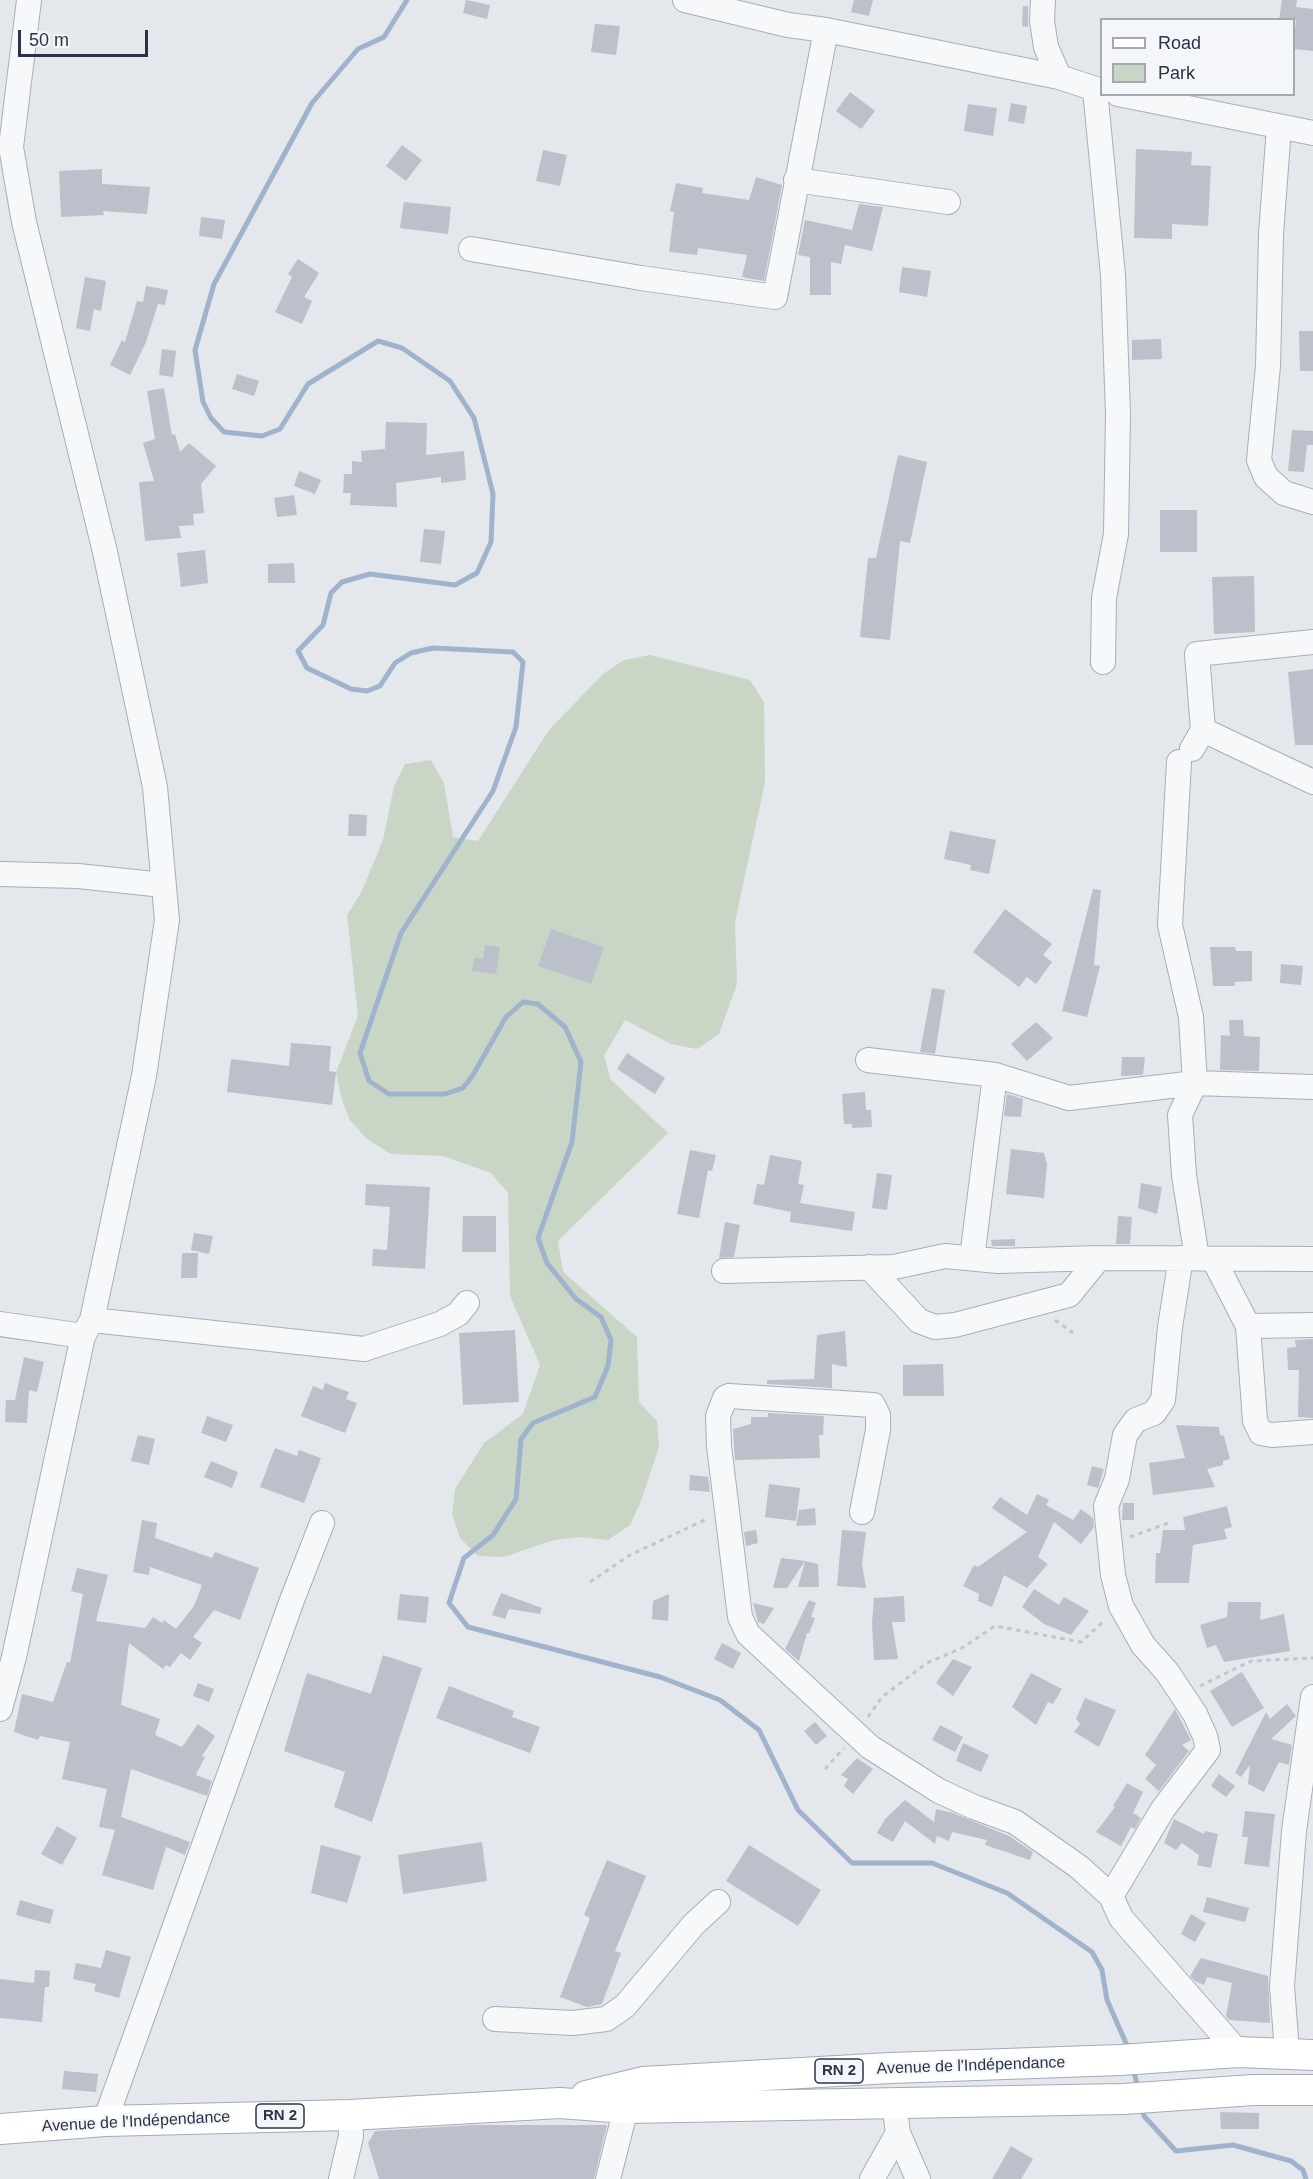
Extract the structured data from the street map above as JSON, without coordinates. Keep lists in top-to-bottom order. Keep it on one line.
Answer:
{"streets":{"main road":["Avenue de l'Indépendance","RN 2"]},"legend":["Road","Park"],"scale_bar":"50 m"}
